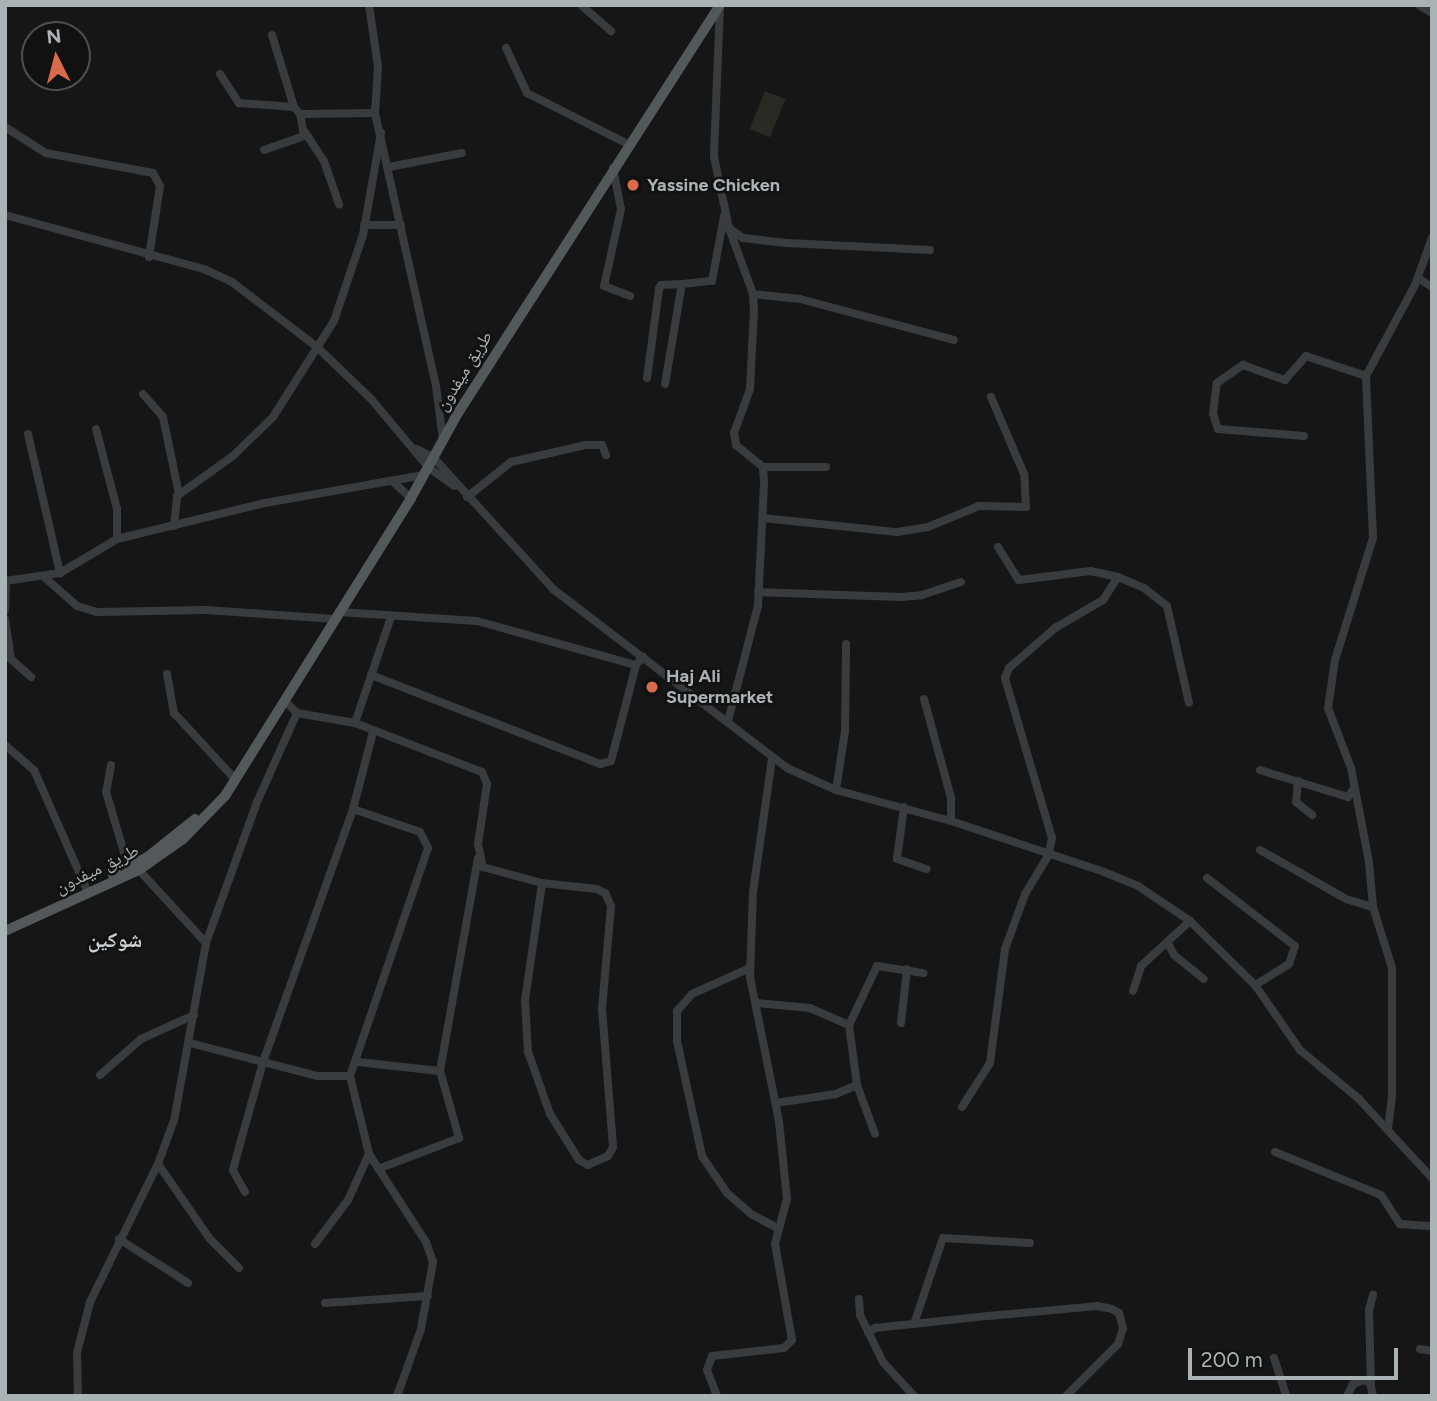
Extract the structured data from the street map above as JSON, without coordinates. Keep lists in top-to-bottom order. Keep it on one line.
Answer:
{"streets":{"main road":["طريق ميفدون"]},"districts":["شوكين"],"places":["Yassine Chicken","Haj Ali Supermarket"],"scale_bar":"200 m","north":"top"}
